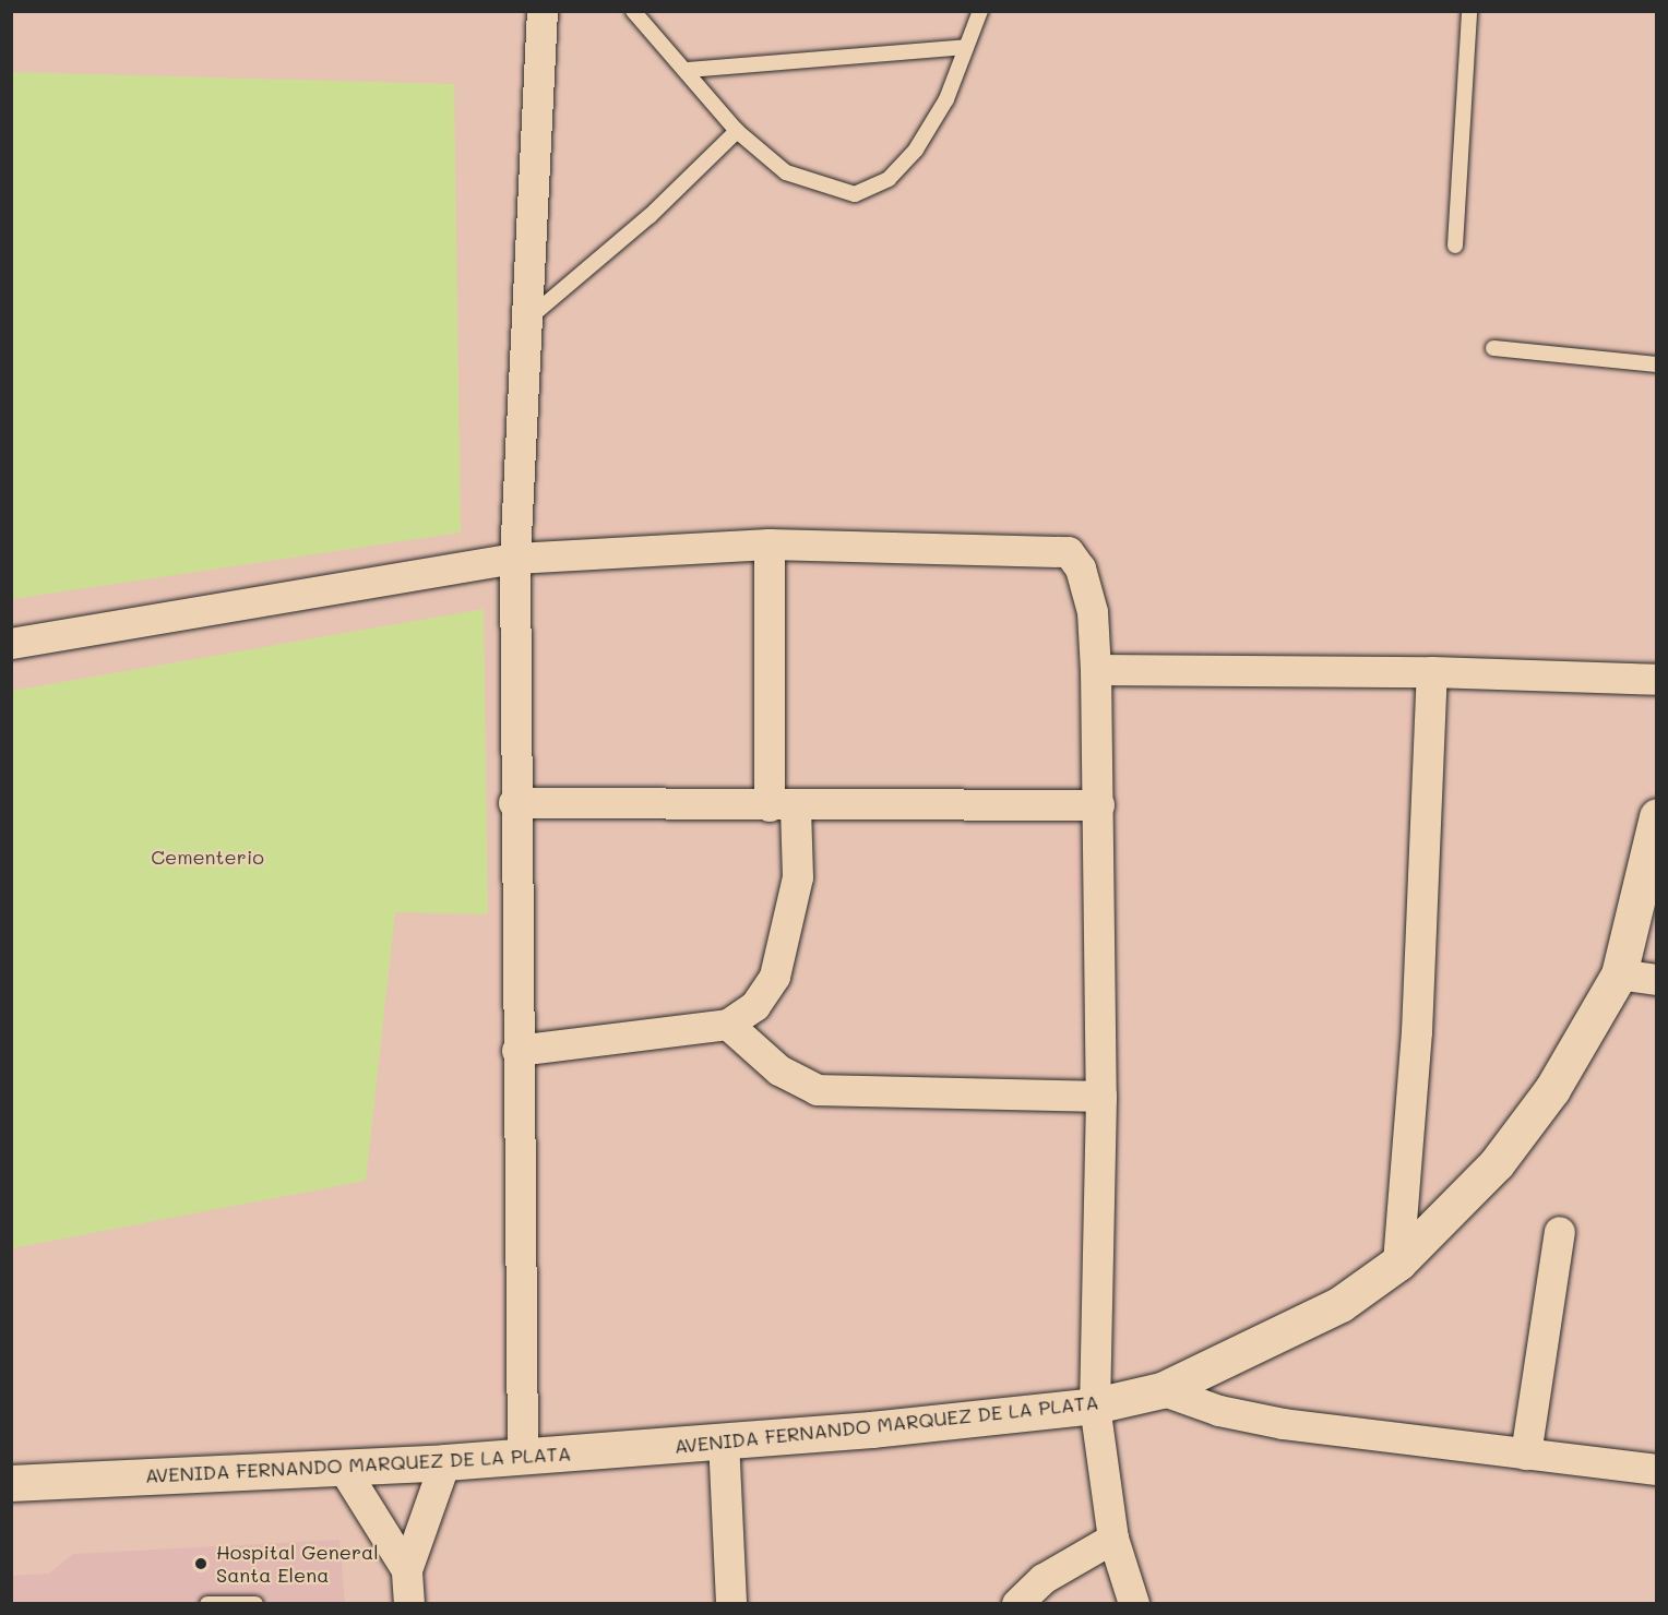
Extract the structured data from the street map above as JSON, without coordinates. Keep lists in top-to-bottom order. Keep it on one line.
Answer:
{"streets":{"main road":["AVENIDA FERNANDO MARQUEZ DE LA PLATA"]},"parks":["Cementerio"],"places":["Hospital General Santa Elena"]}
